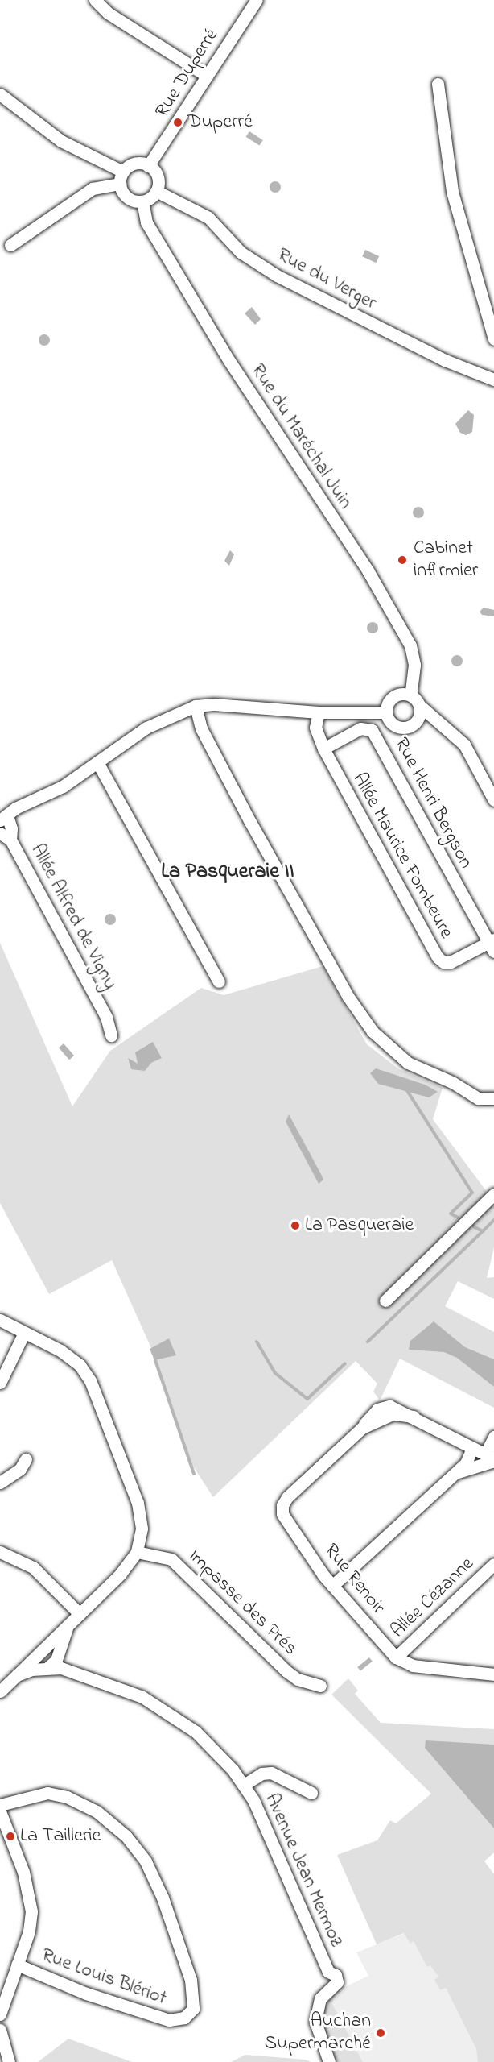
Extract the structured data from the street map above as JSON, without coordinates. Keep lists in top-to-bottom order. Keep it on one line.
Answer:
{"streets":{"street":["Rue Duperré","Rue du Verger","Rue du Maréchal Juin","Rue Henri Bergson","Allée Maurice Fombeure","Allée Alfred de Vigny","Rue Renoir","Allée Cézanne","Impasse des Prés","Avenue Jean Mermoz","Rue Louis Blériot"]},"crossings":[["Rue Duperré","Rue du Verger"],["Rue Duperré","Rue du Maréchal Juin"],["Rue du Verger","Rue du Maréchal Juin"],["Rue Henri Bergson","Allée Maurice Fombeure"],["Rue Renoir","Allée Cézanne"]],"districts":["La Pasqueraie II"],"places":["Duperré","Cabinet infirmier","La Pasqueraie","La Taillerie","Auchan Supermarché"]}
